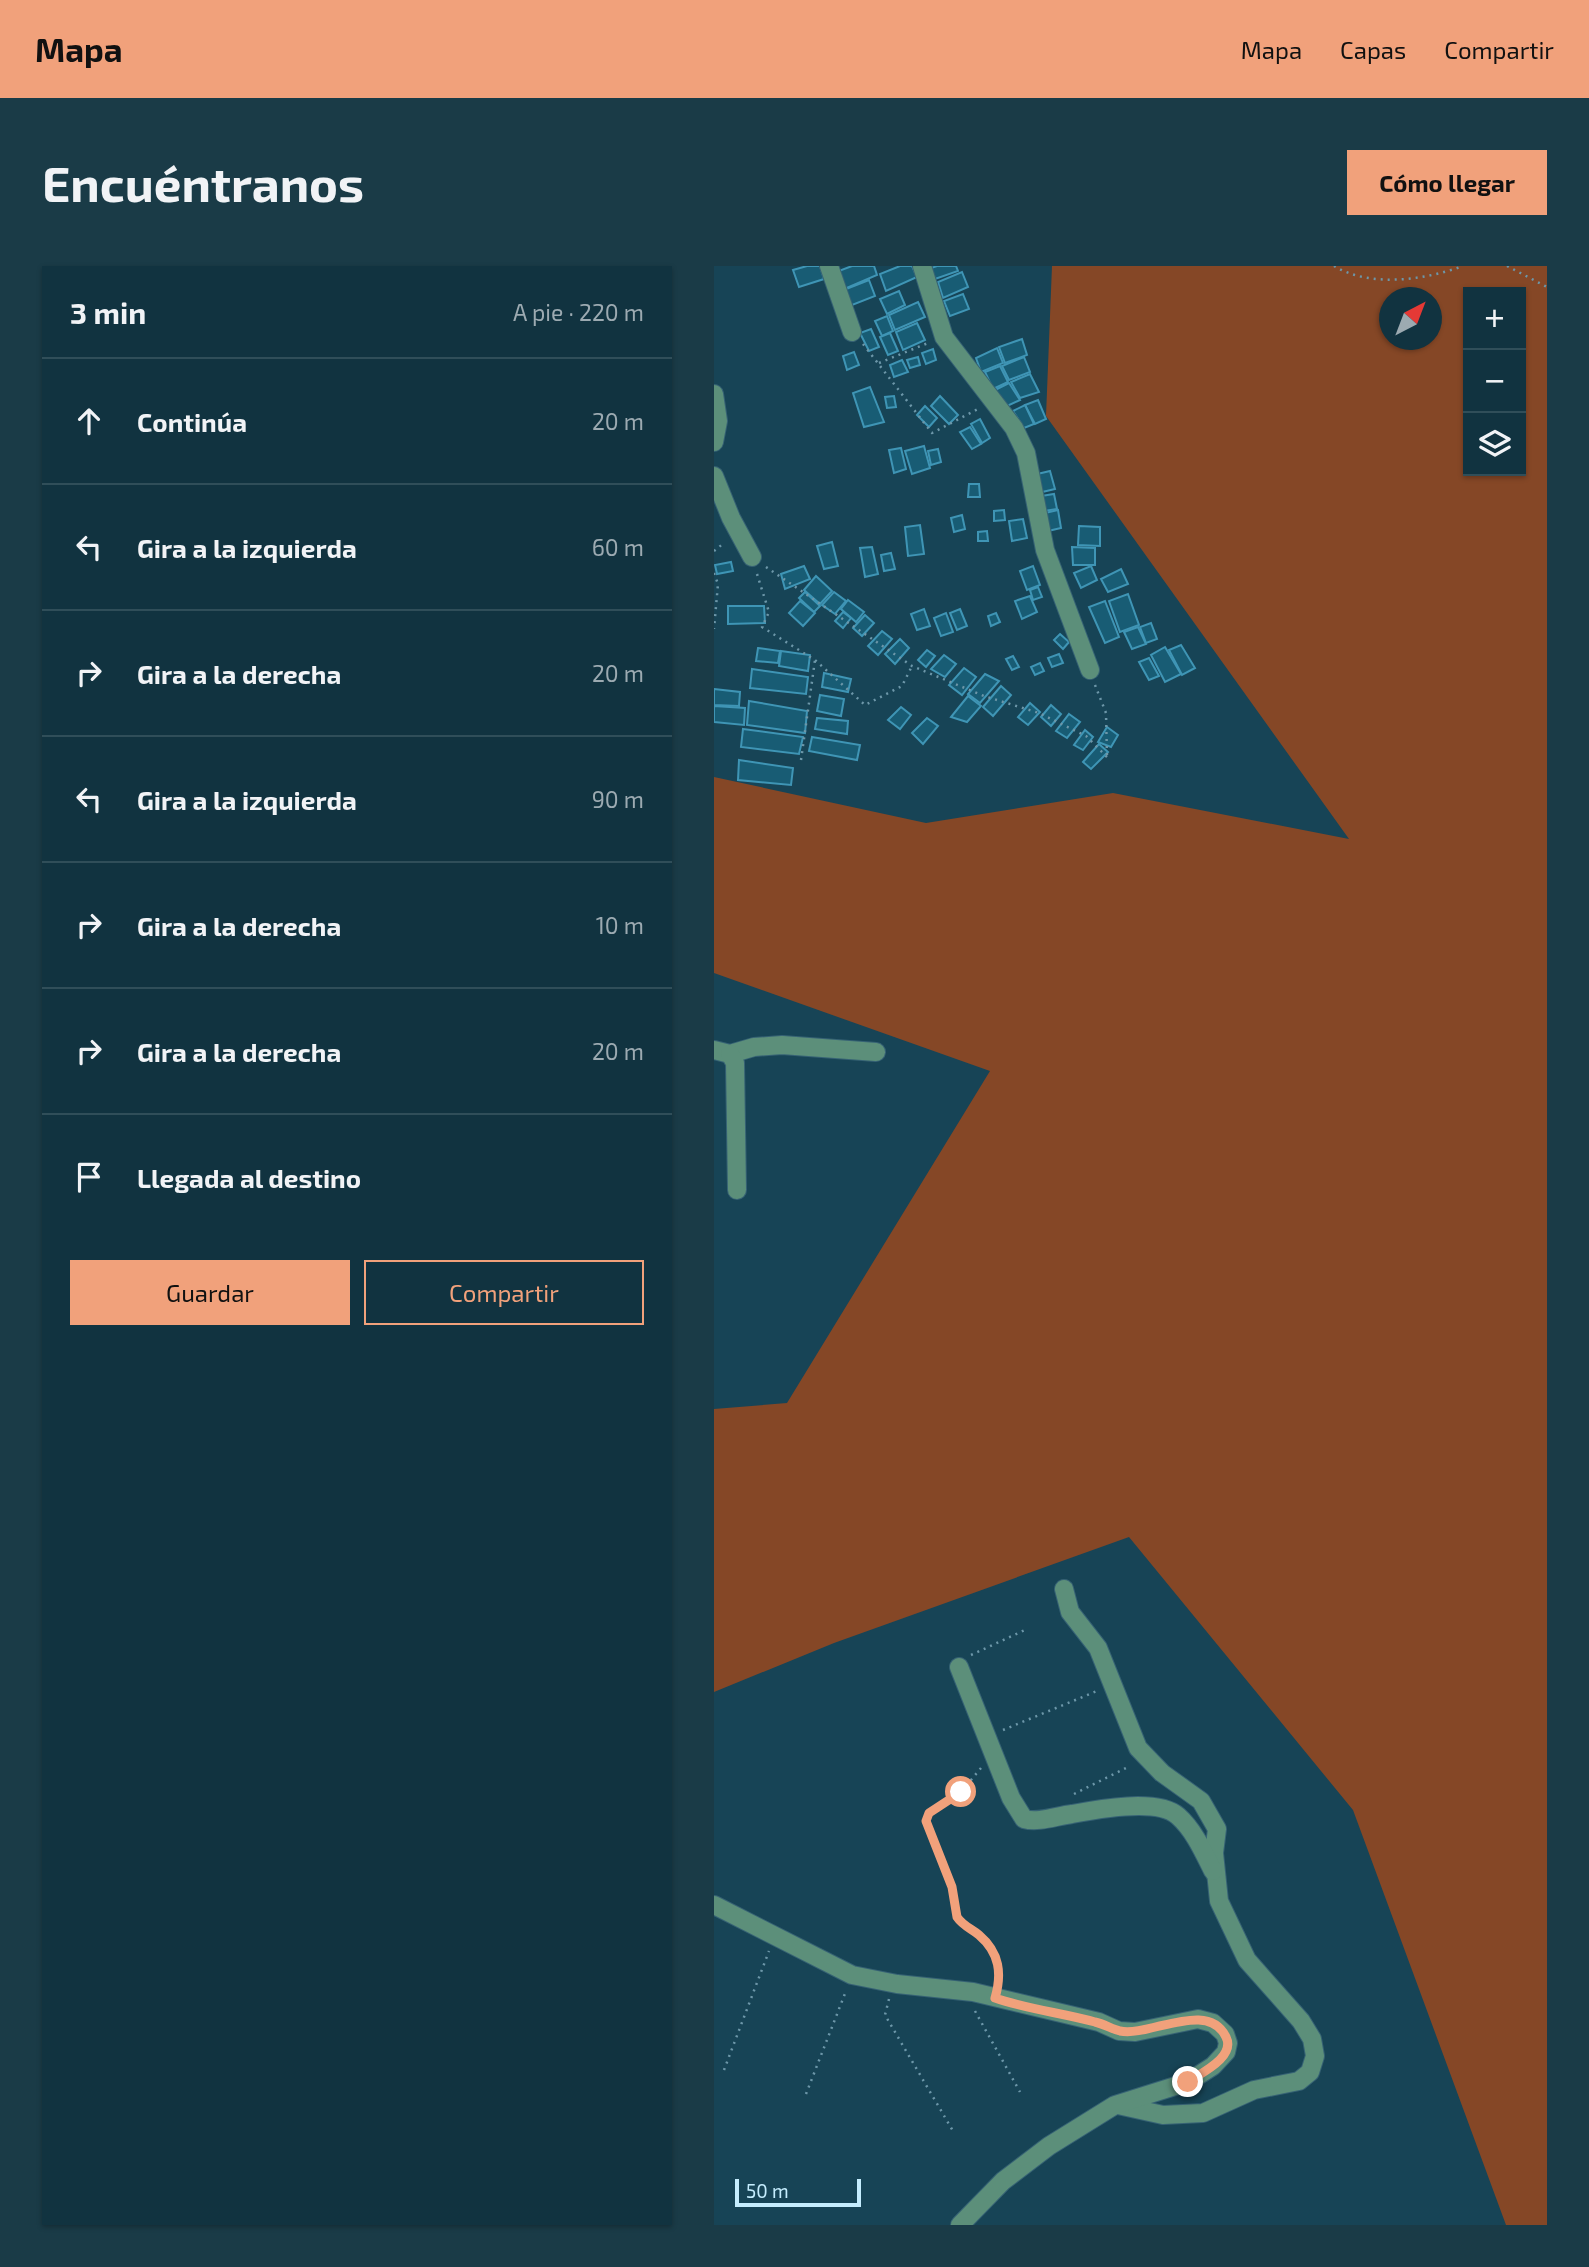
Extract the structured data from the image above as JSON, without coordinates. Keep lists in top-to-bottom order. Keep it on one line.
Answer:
{"scale_bar":"50 m","north":"top right","page":{"header":"Mapa","nav":["Mapa","Capas","Compartir"],"buttons":["Cómo llegar",["Guardar","Compartir"]],"title":"Encuéntranos","heading":["3 min","A pie · 220 m"],"map_buttons":["+","−"],"list":[["Continúa","20 m"],["Gira a la izquierda","60 m"],["Gira a la derecha","20 m"],["Gira a la izquierda","90 m"],["Gira a la derecha","10 m"],["Gira a la derecha","20 m"],"Llegada al destino"],"scale":"50 m"}}
